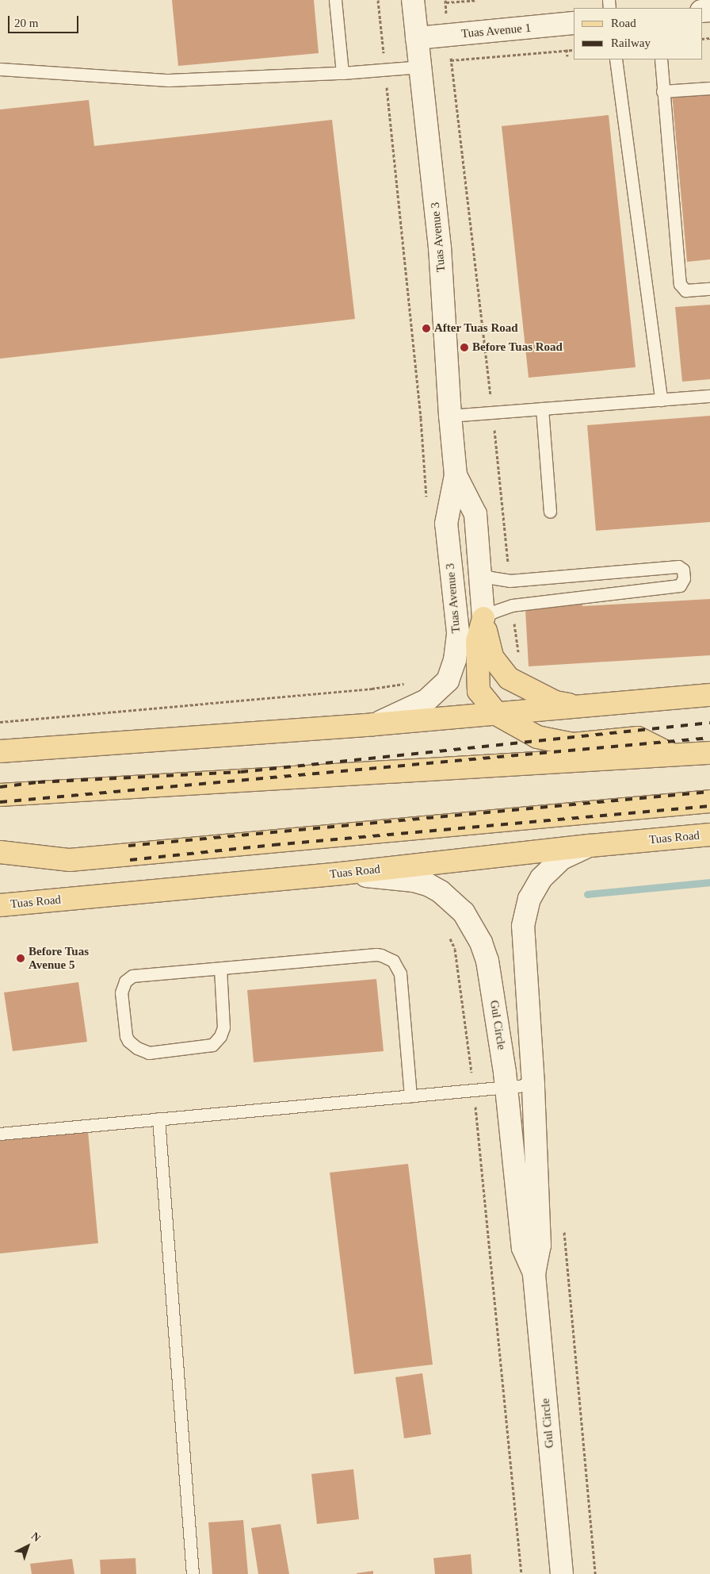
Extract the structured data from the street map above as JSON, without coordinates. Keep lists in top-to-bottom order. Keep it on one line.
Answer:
{"streets":{"main road":["Tuas Road"],"street":["Tuas Avenue 1","Tuas Avenue 3","Gul Circle"]},"crossings":[["Tuas Avenue 1","Tuas Avenue 3"],["Tuas Road","Gul Circle"]],"places":["After Tuas Road","Before Tuas Road","Before Tuas Avenue 5"],"legend":["Road","Railway"],"scale_bar":"20 m","north":"top right"}
